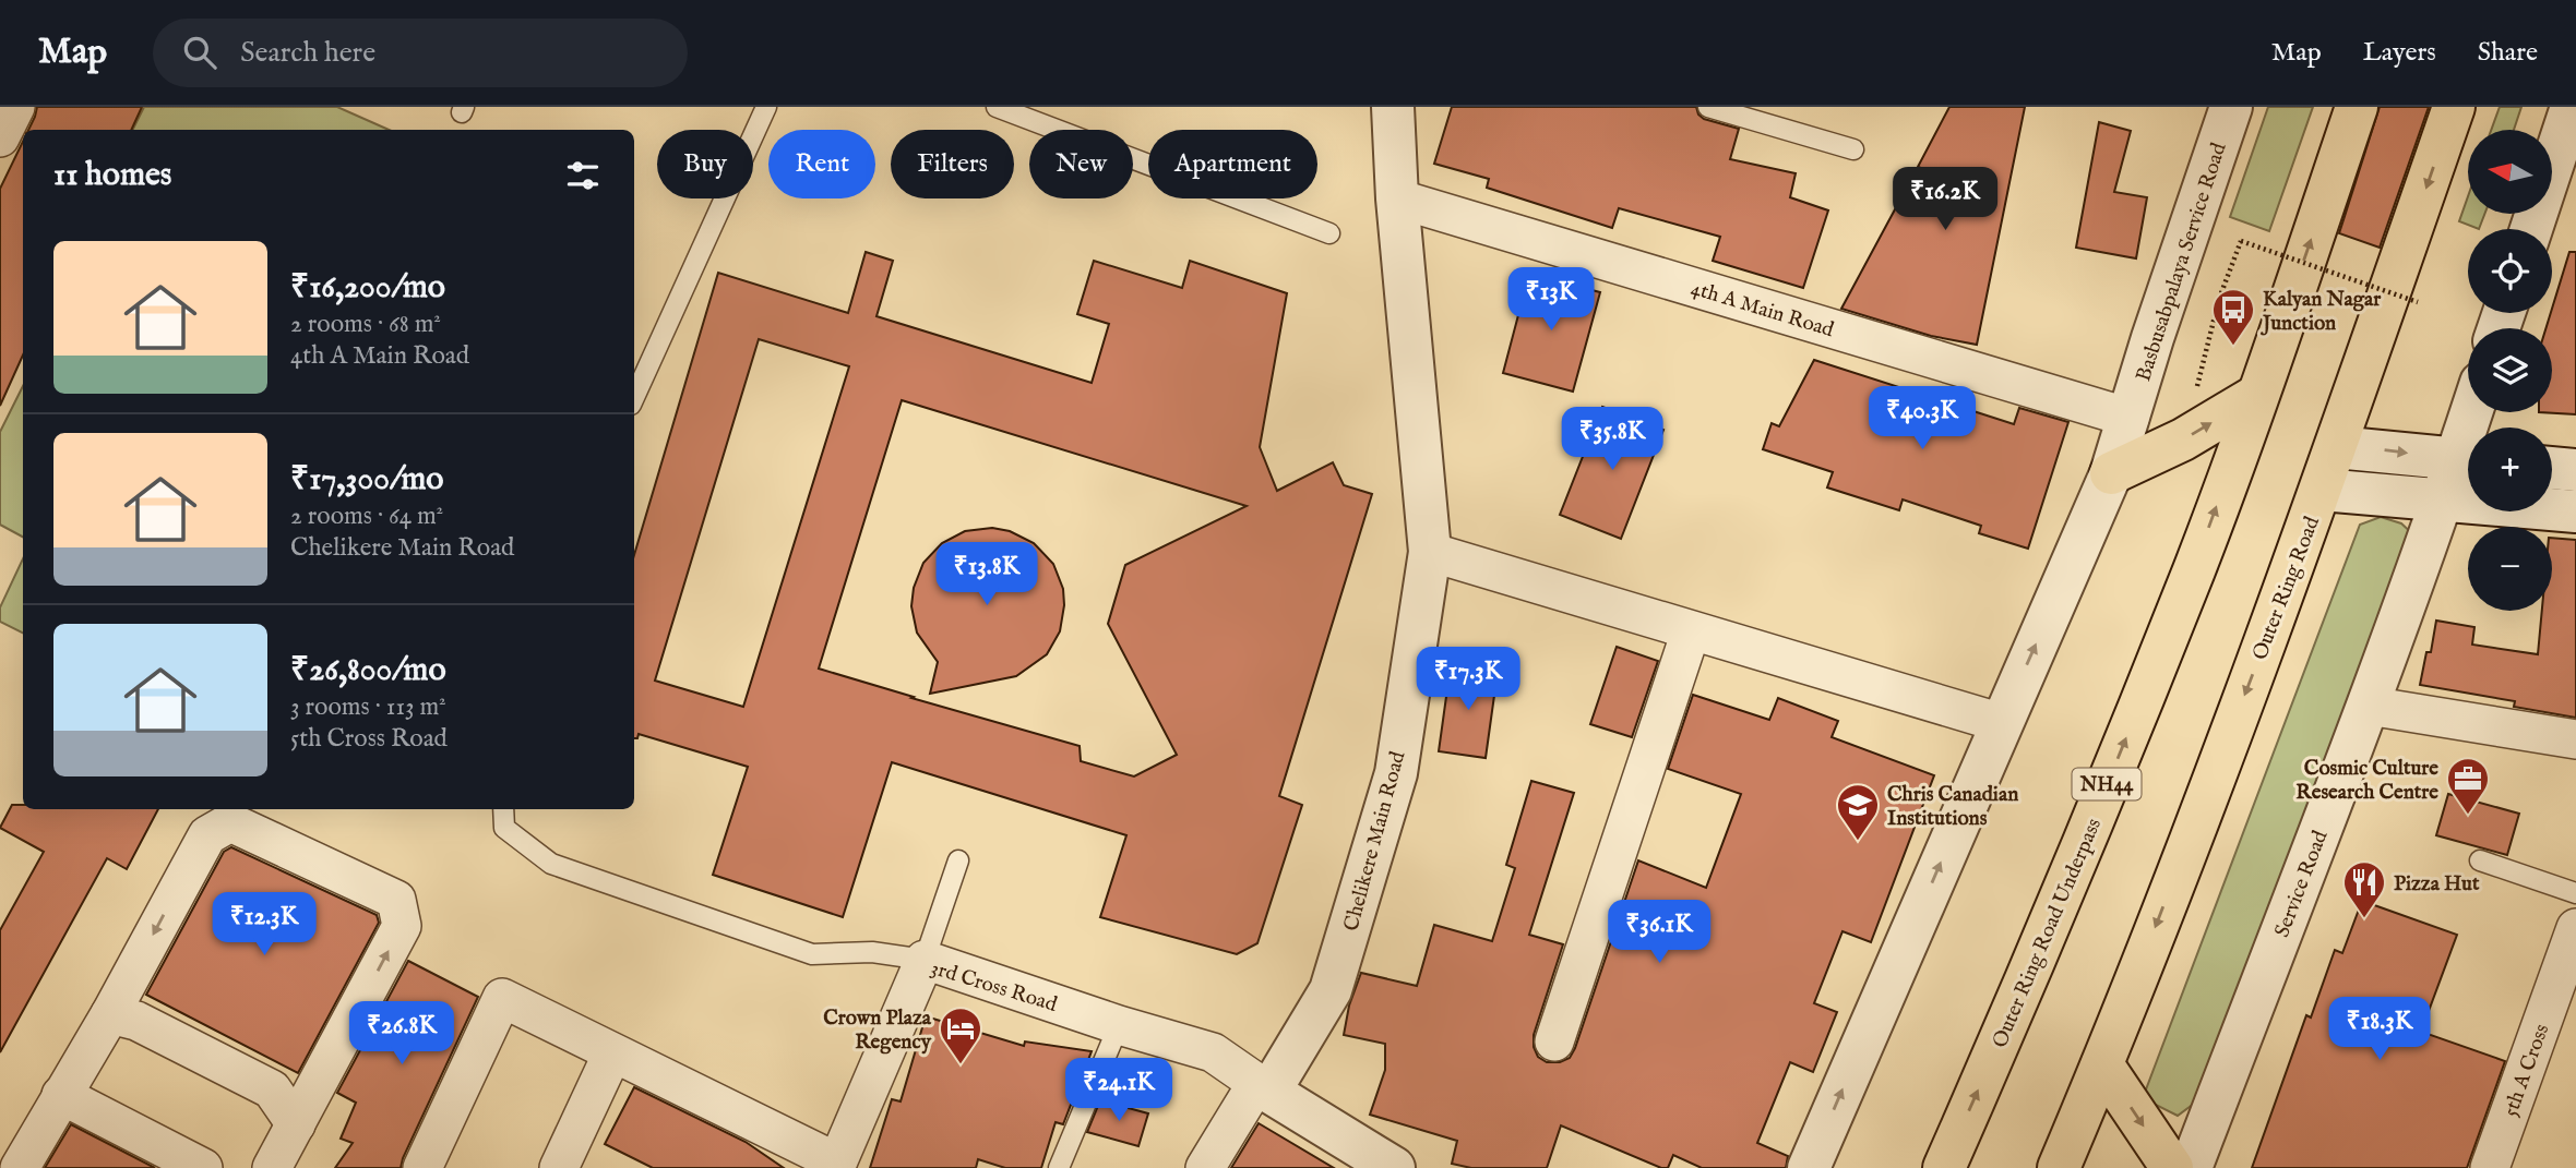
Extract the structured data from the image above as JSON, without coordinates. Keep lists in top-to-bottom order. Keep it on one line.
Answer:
{"streets":{"highway":["Outer Ring Road","NH44","Outer Ring Road Underpass"],"street":["Basbusabpalaya Service Road","4th A Main Road","Chelikere Main Road","Service Road","3rd Cross Road","5th A Cross"]},"crossings":[["Basbusabpalaya Service Road","4th A Main Road"],["4th A Main Road","Chelikere Main Road"],["NH44","Outer Ring Road Underpass"],["Chelikere Main Road","3rd Cross Road"]],"one_way":["Outer Ring Road Underpass"],"places":{"bus stop":["Kalyan Nagar Junction"],"office":["Cosmic Culture Research Centre"],"school or university":["Chris Canadian Institutions"],"restaurant":["Pizza Hut"],"hotel":["Crown Plaza Regency"]},"north":"left","page":{"header":"Map","search":"Search here","nav":["Map","Layers","Share"],"map_buttons":["+","−"],"chip":["Buy","Rent","Filters","New","Apartment"],"heading":"11 homes","price":["₹16.2K","₹13K","₹40.3K","₹35.8K","₹13.8K","₹17.3K","₹12.3K","₹36.1K","₹18.3K","₹26.8K","₹24.1K"],"list":[{"name":"₹16,200/mo","note":"2 rooms · 68 m² · 4th A Main Road"},{"name":"₹17,300/mo","note":"2 rooms · 64 m² · Chelikere Main Road"},{"name":"₹26,800/mo","note":"3 rooms · 113 m² · 5th Cross Road"}]}}
